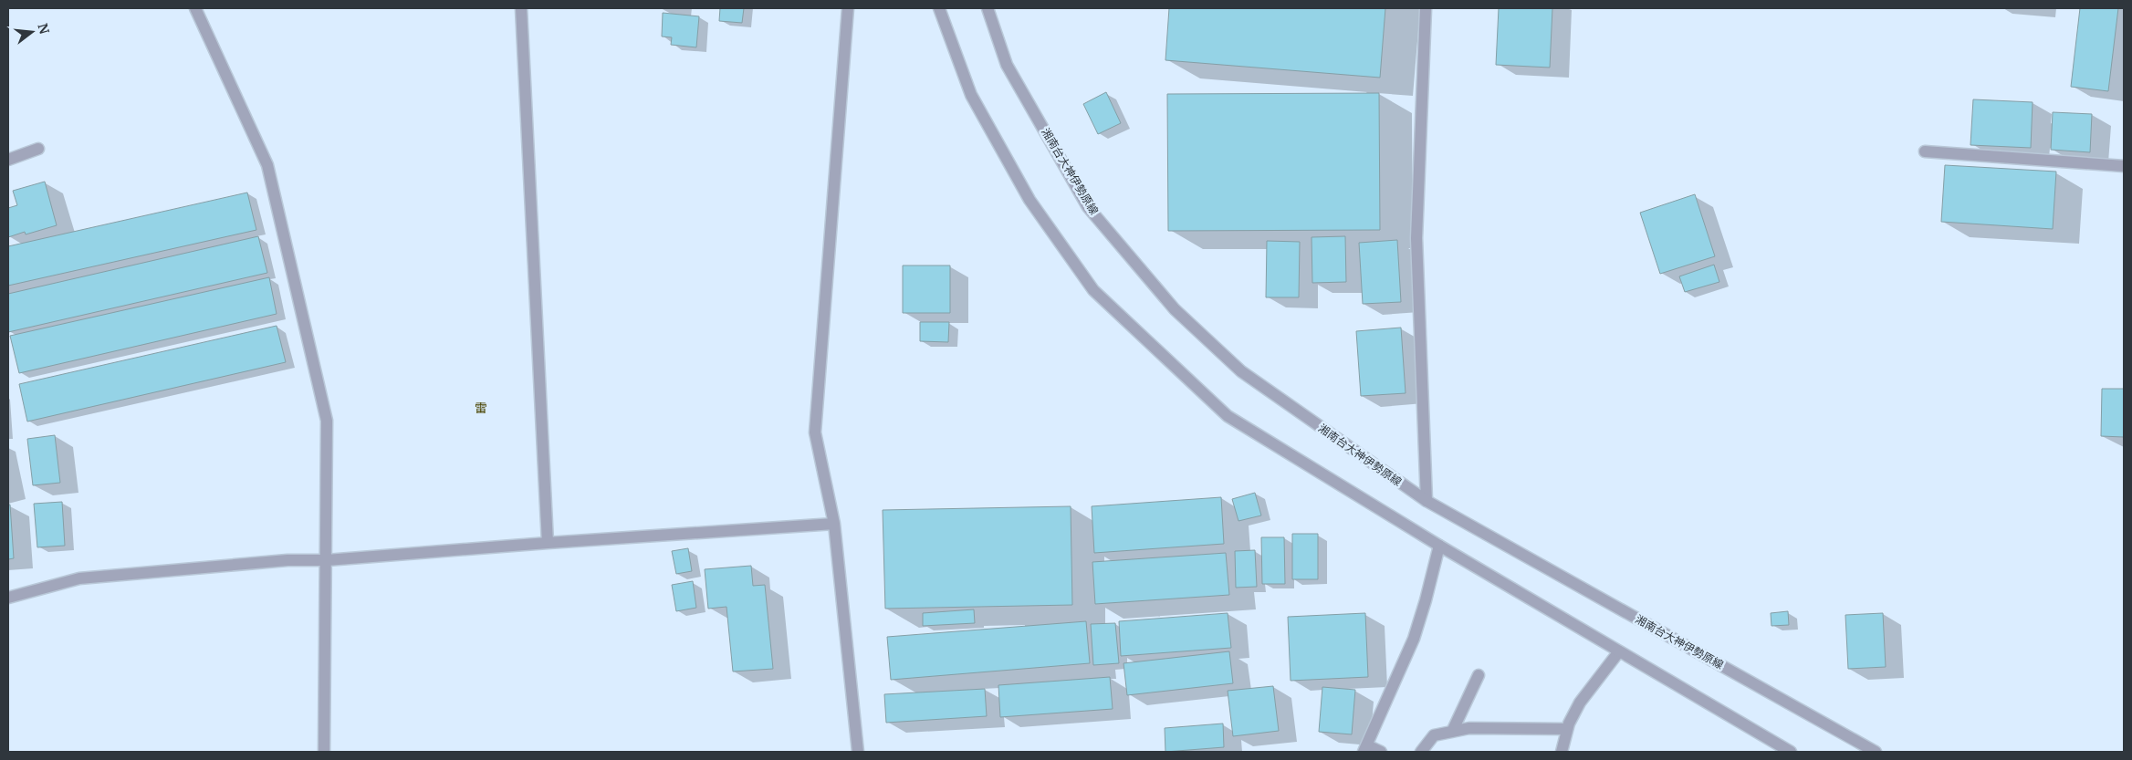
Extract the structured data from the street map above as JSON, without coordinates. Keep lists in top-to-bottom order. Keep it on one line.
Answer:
{"streets":{"street":["湘南台大神伊勢原線"]},"districts":["雷"],"north":"right"}
